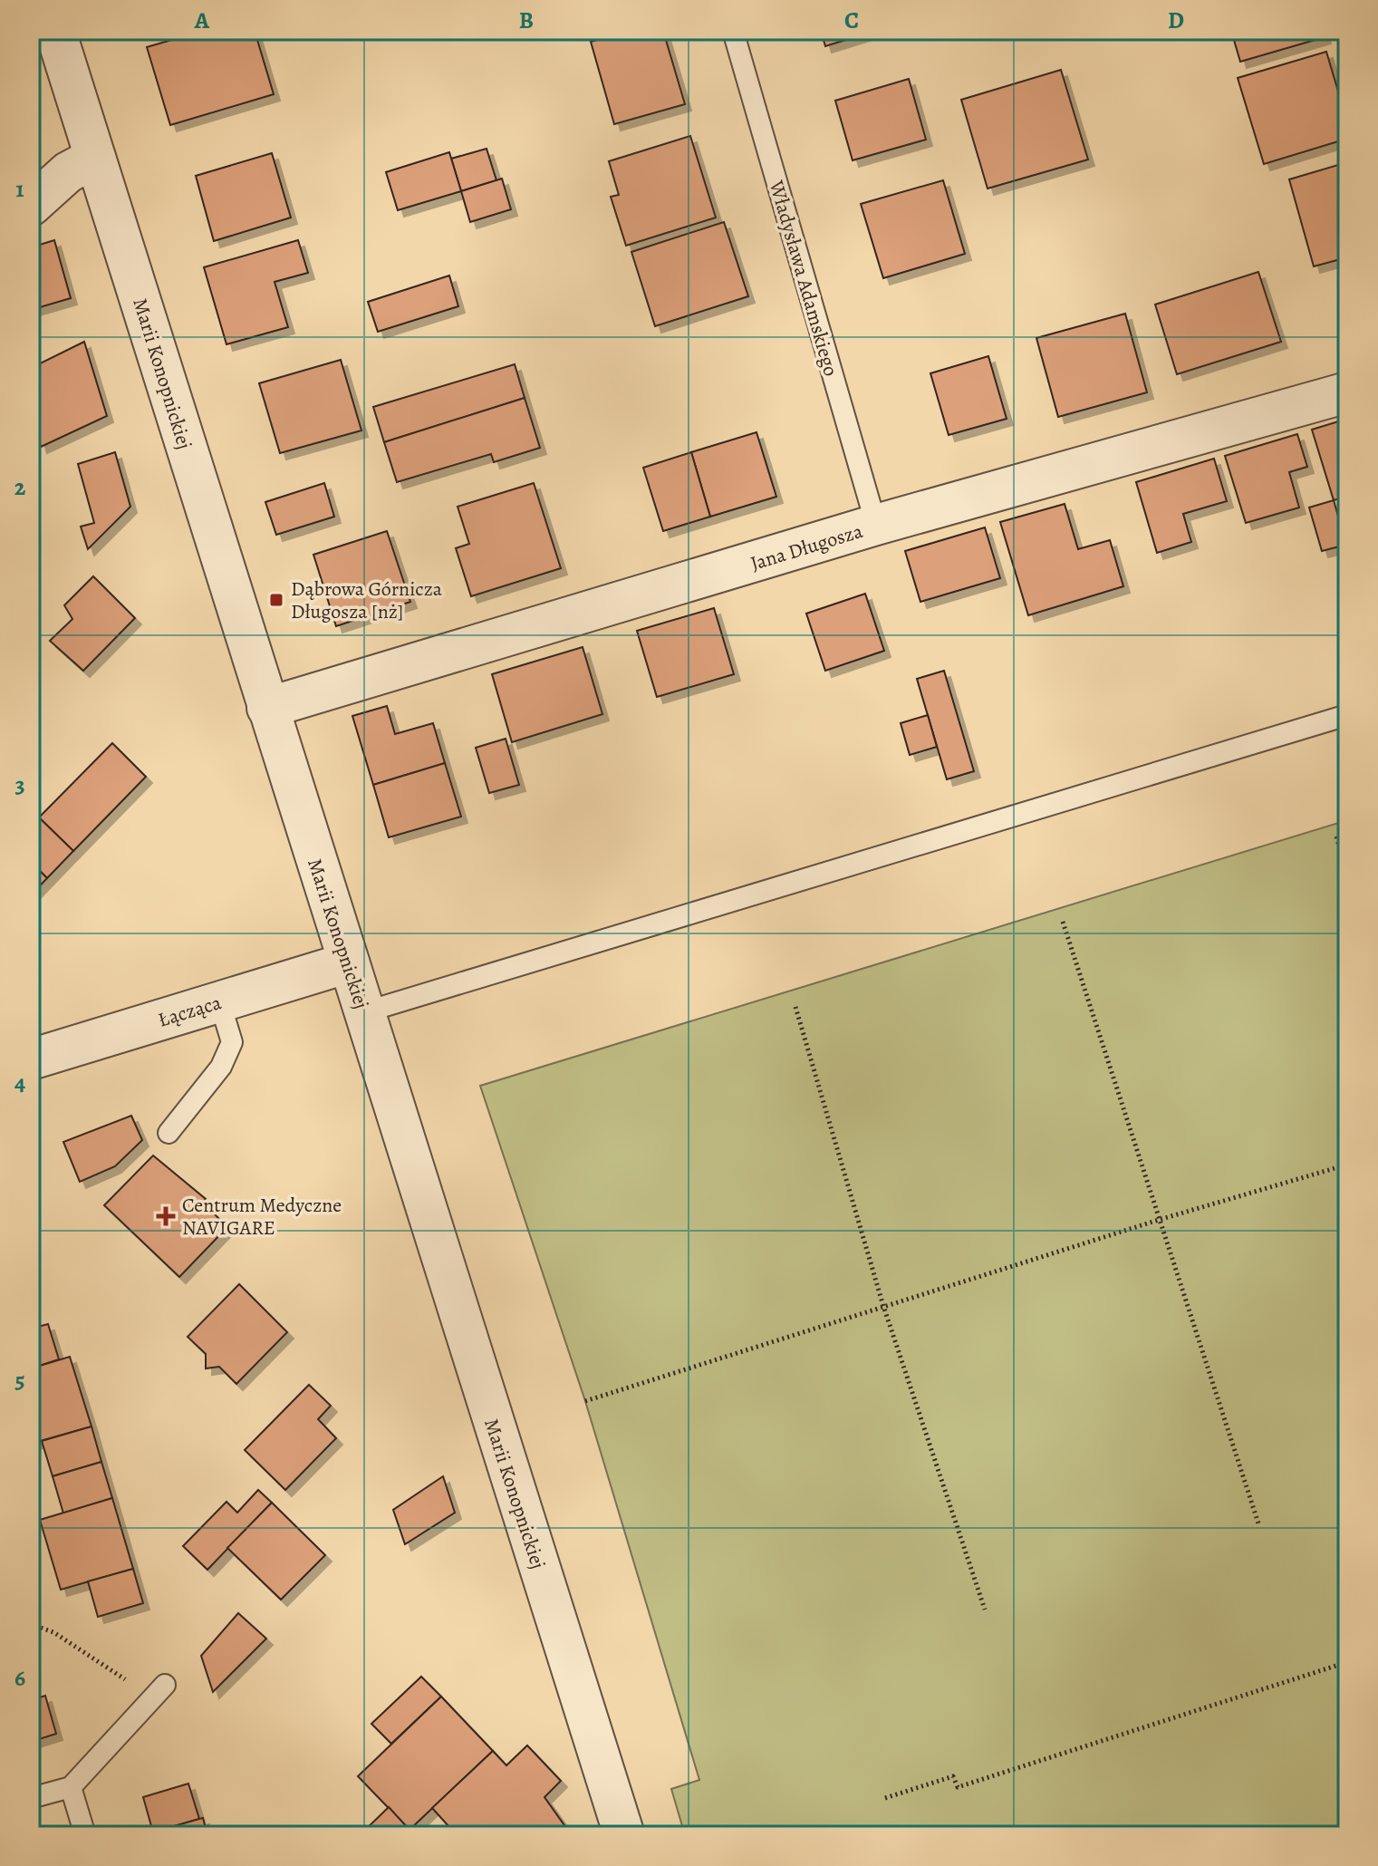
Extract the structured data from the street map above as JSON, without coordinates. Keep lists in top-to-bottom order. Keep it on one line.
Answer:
{"streets":{"street":["Marii Konopnickiej","Jana Długosza","Łącząca"],"lane":["Władysława Adamskiego"]},"crossings":[["Władysława Adamskiego","Jana Długosza"],["Marii Konopnickiej","Jana Długosza"],["Marii Konopnickiej","Łącząca"]],"places":{"transit":["Dąbrowa Górnicza Długosza [nż]"],"health":["Centrum Medyczne NAVIGARE"]},"grid":{"columns":["A","B","C","D"],"rows":["1","2","3","4","5","6"]}}
